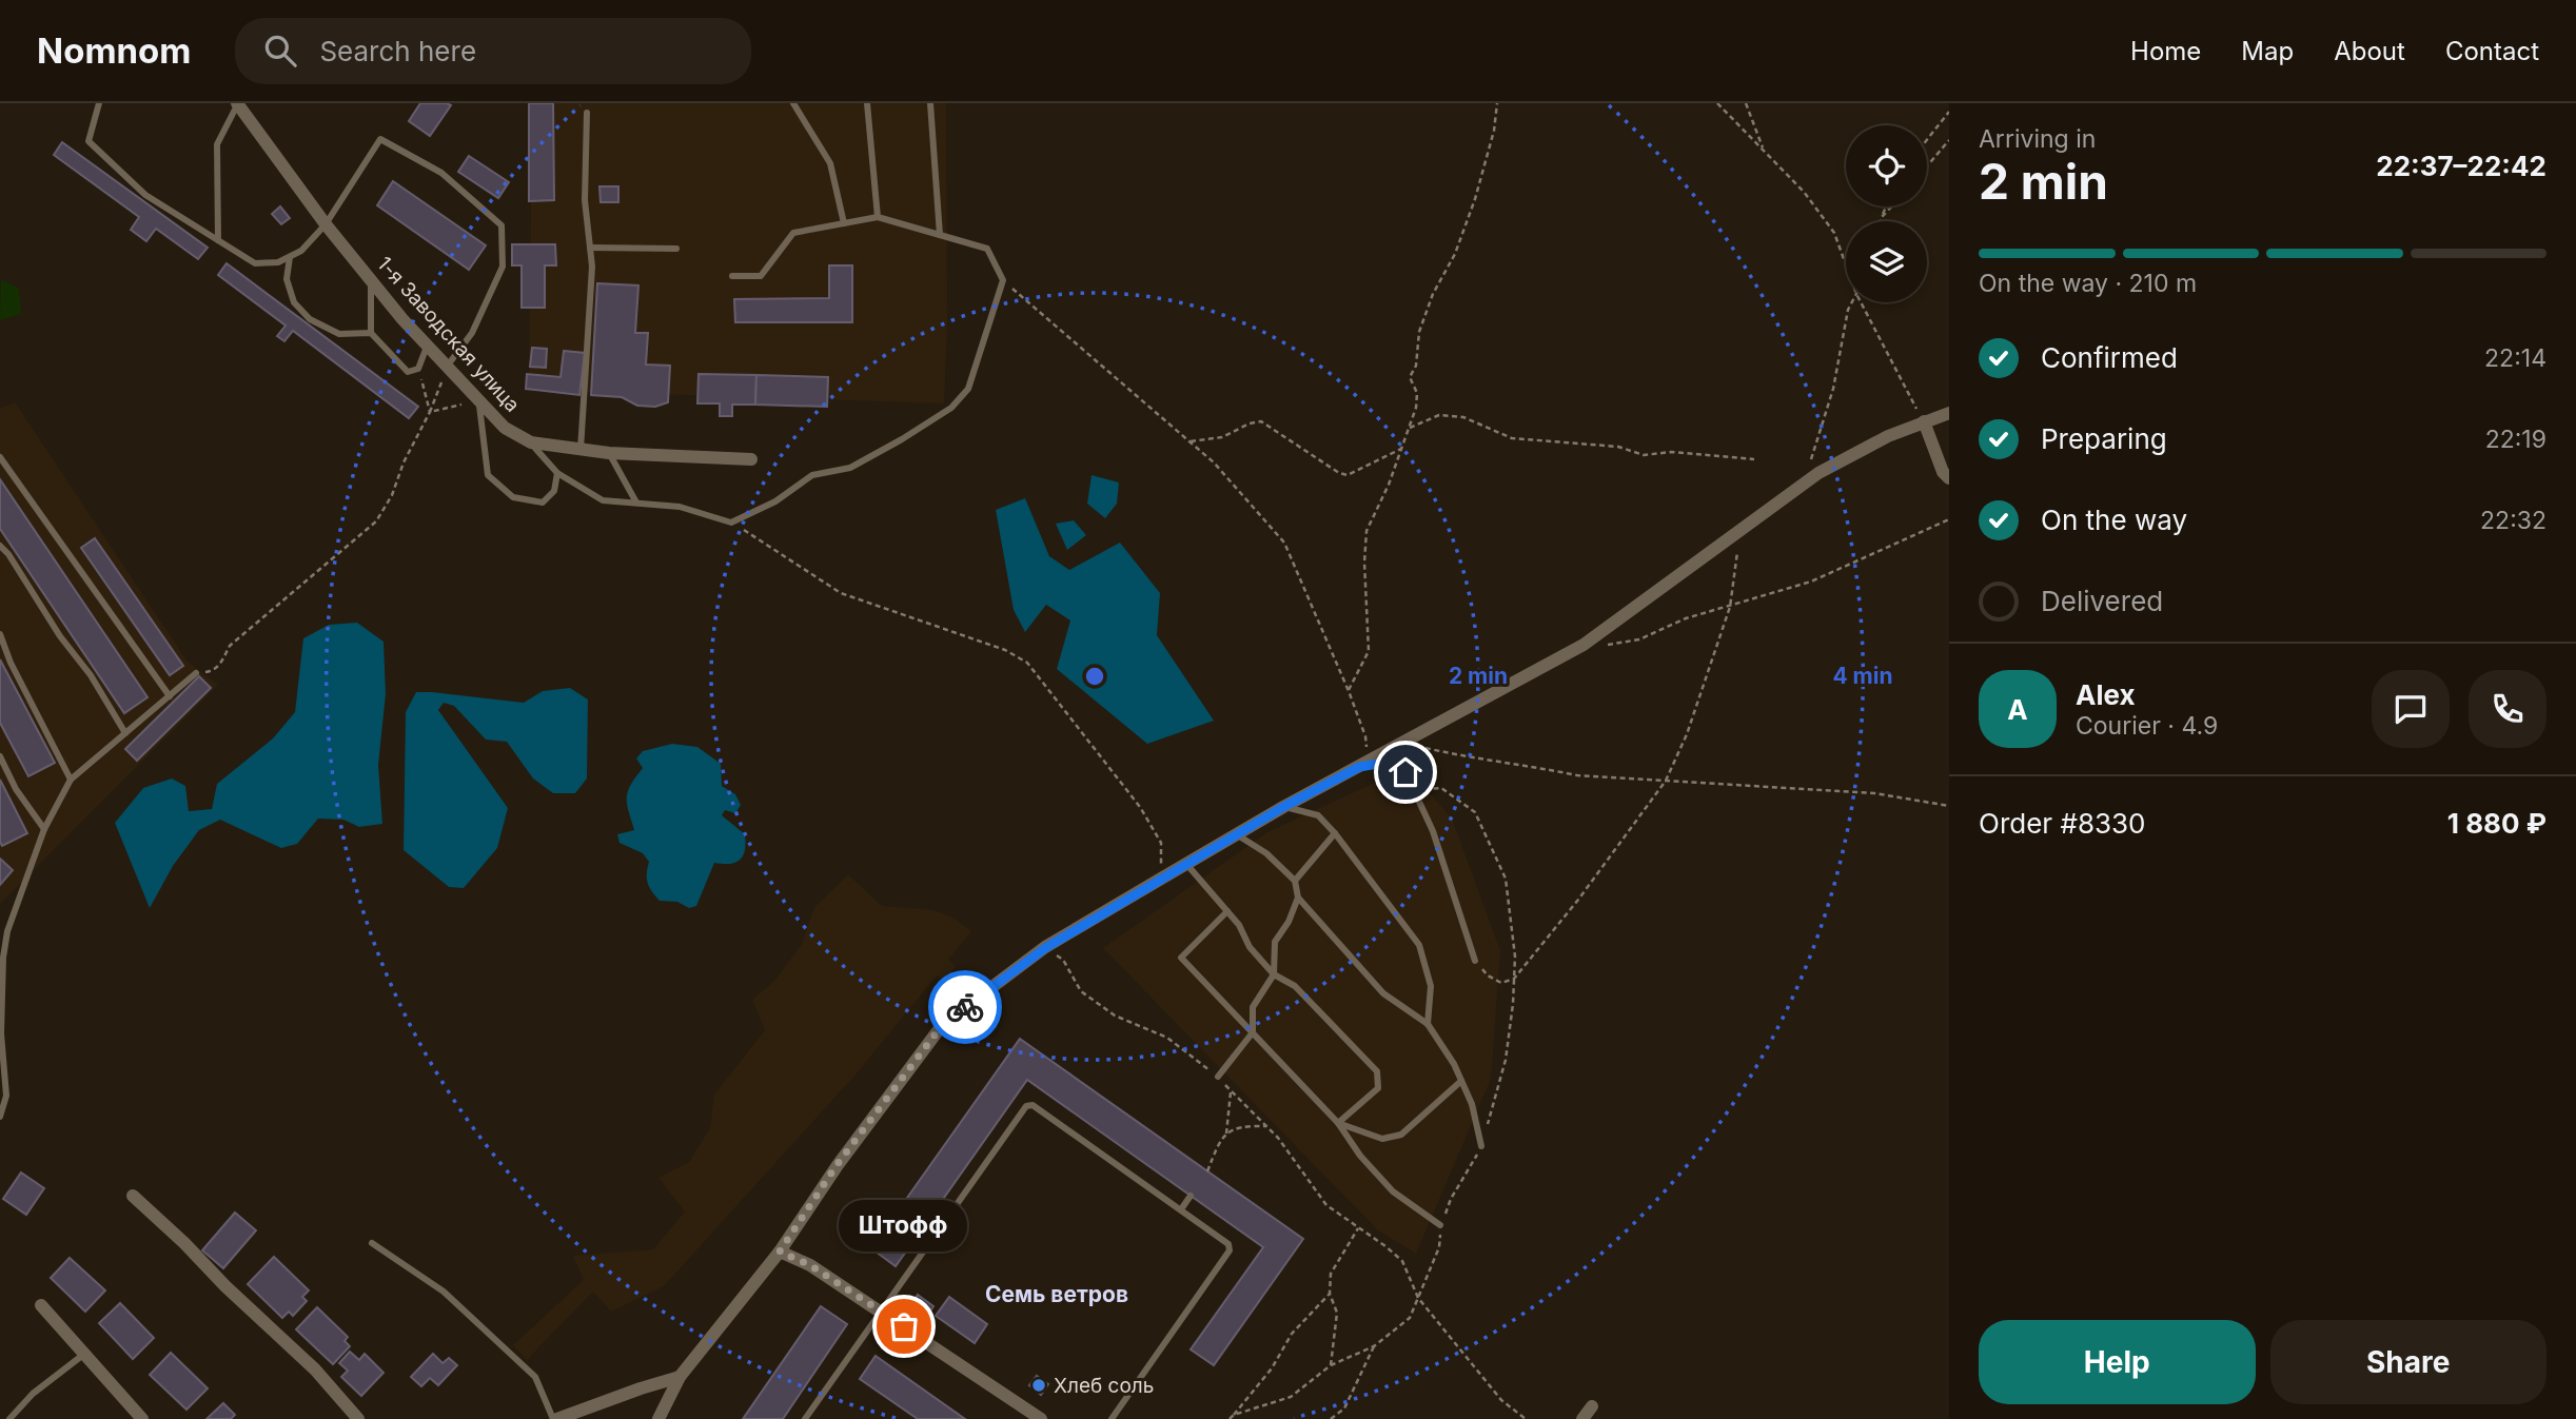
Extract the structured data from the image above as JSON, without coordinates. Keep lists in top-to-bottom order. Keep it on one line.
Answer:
{"streets":{"street":["1-я Заводская улица"]},"districts":["Семь ветров"],"places":["Штофф","Хлеб соль"],"page":{"header":"Nomnom","search":"Search here","nav":["Home","Map","About","Contact"],"heading":["2 min","Arriving in","22:37–22:42"],"panel":["Alex","Courier · 4.9","Order #8330","1 880 ₽"],"bar":"On the way · 210 m","list":[["Confirmed","22:14"],["Preparing","22:19"],["On the way","22:32"],"Delivered"],"round":"A","bubble":"Штофф","buttons":["Help","Share"]},"rings":["2 min","4 min"]}
